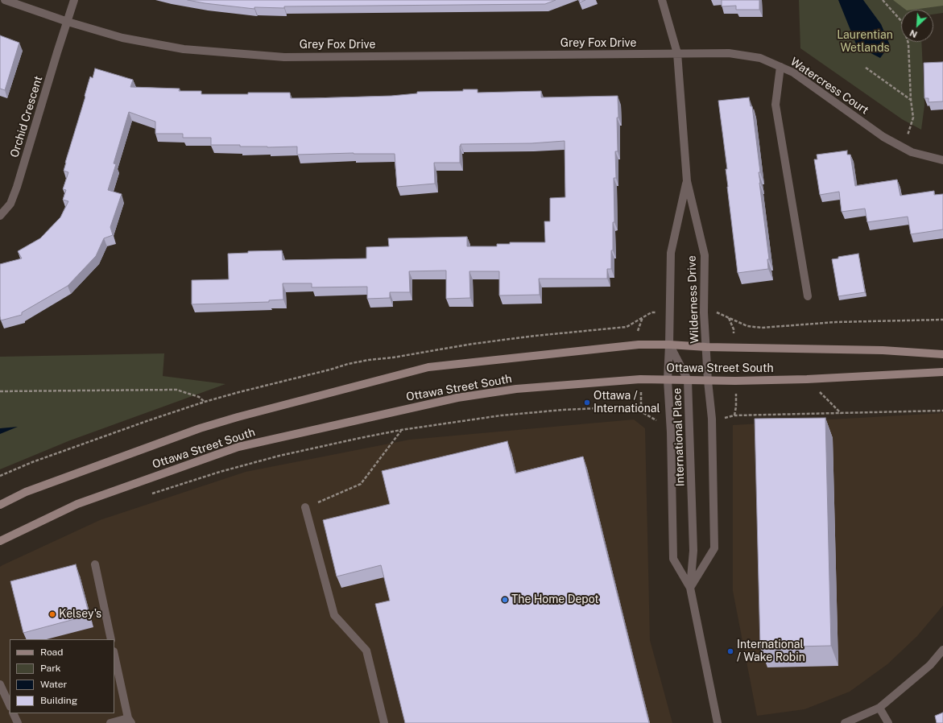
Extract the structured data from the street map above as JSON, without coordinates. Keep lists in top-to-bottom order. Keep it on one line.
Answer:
{"streets":{"main road":["Ottawa Street South"],"street":["Grey Fox Drive","Watercress Court","Orchid Crescent","Wilderness Drive","International Place"]},"crossings":[["Grey Fox Drive","Watercress Court"],["Grey Fox Drive","Orchid Crescent"],["Grey Fox Drive","Wilderness Drive"],["Watercress Court","Wilderness Drive"],["Wilderness Drive","Ottawa Street South"],["Wilderness Drive","International Place"],["Ottawa Street South","International Place"]],"parks":["Laurentian Wetlands"],"places":["Ottawa / International","The Home Depot","Kelsey's","International / Wake Robin"],"legend":["Road","Park","Water","Building"],"north":"bottom left"}
